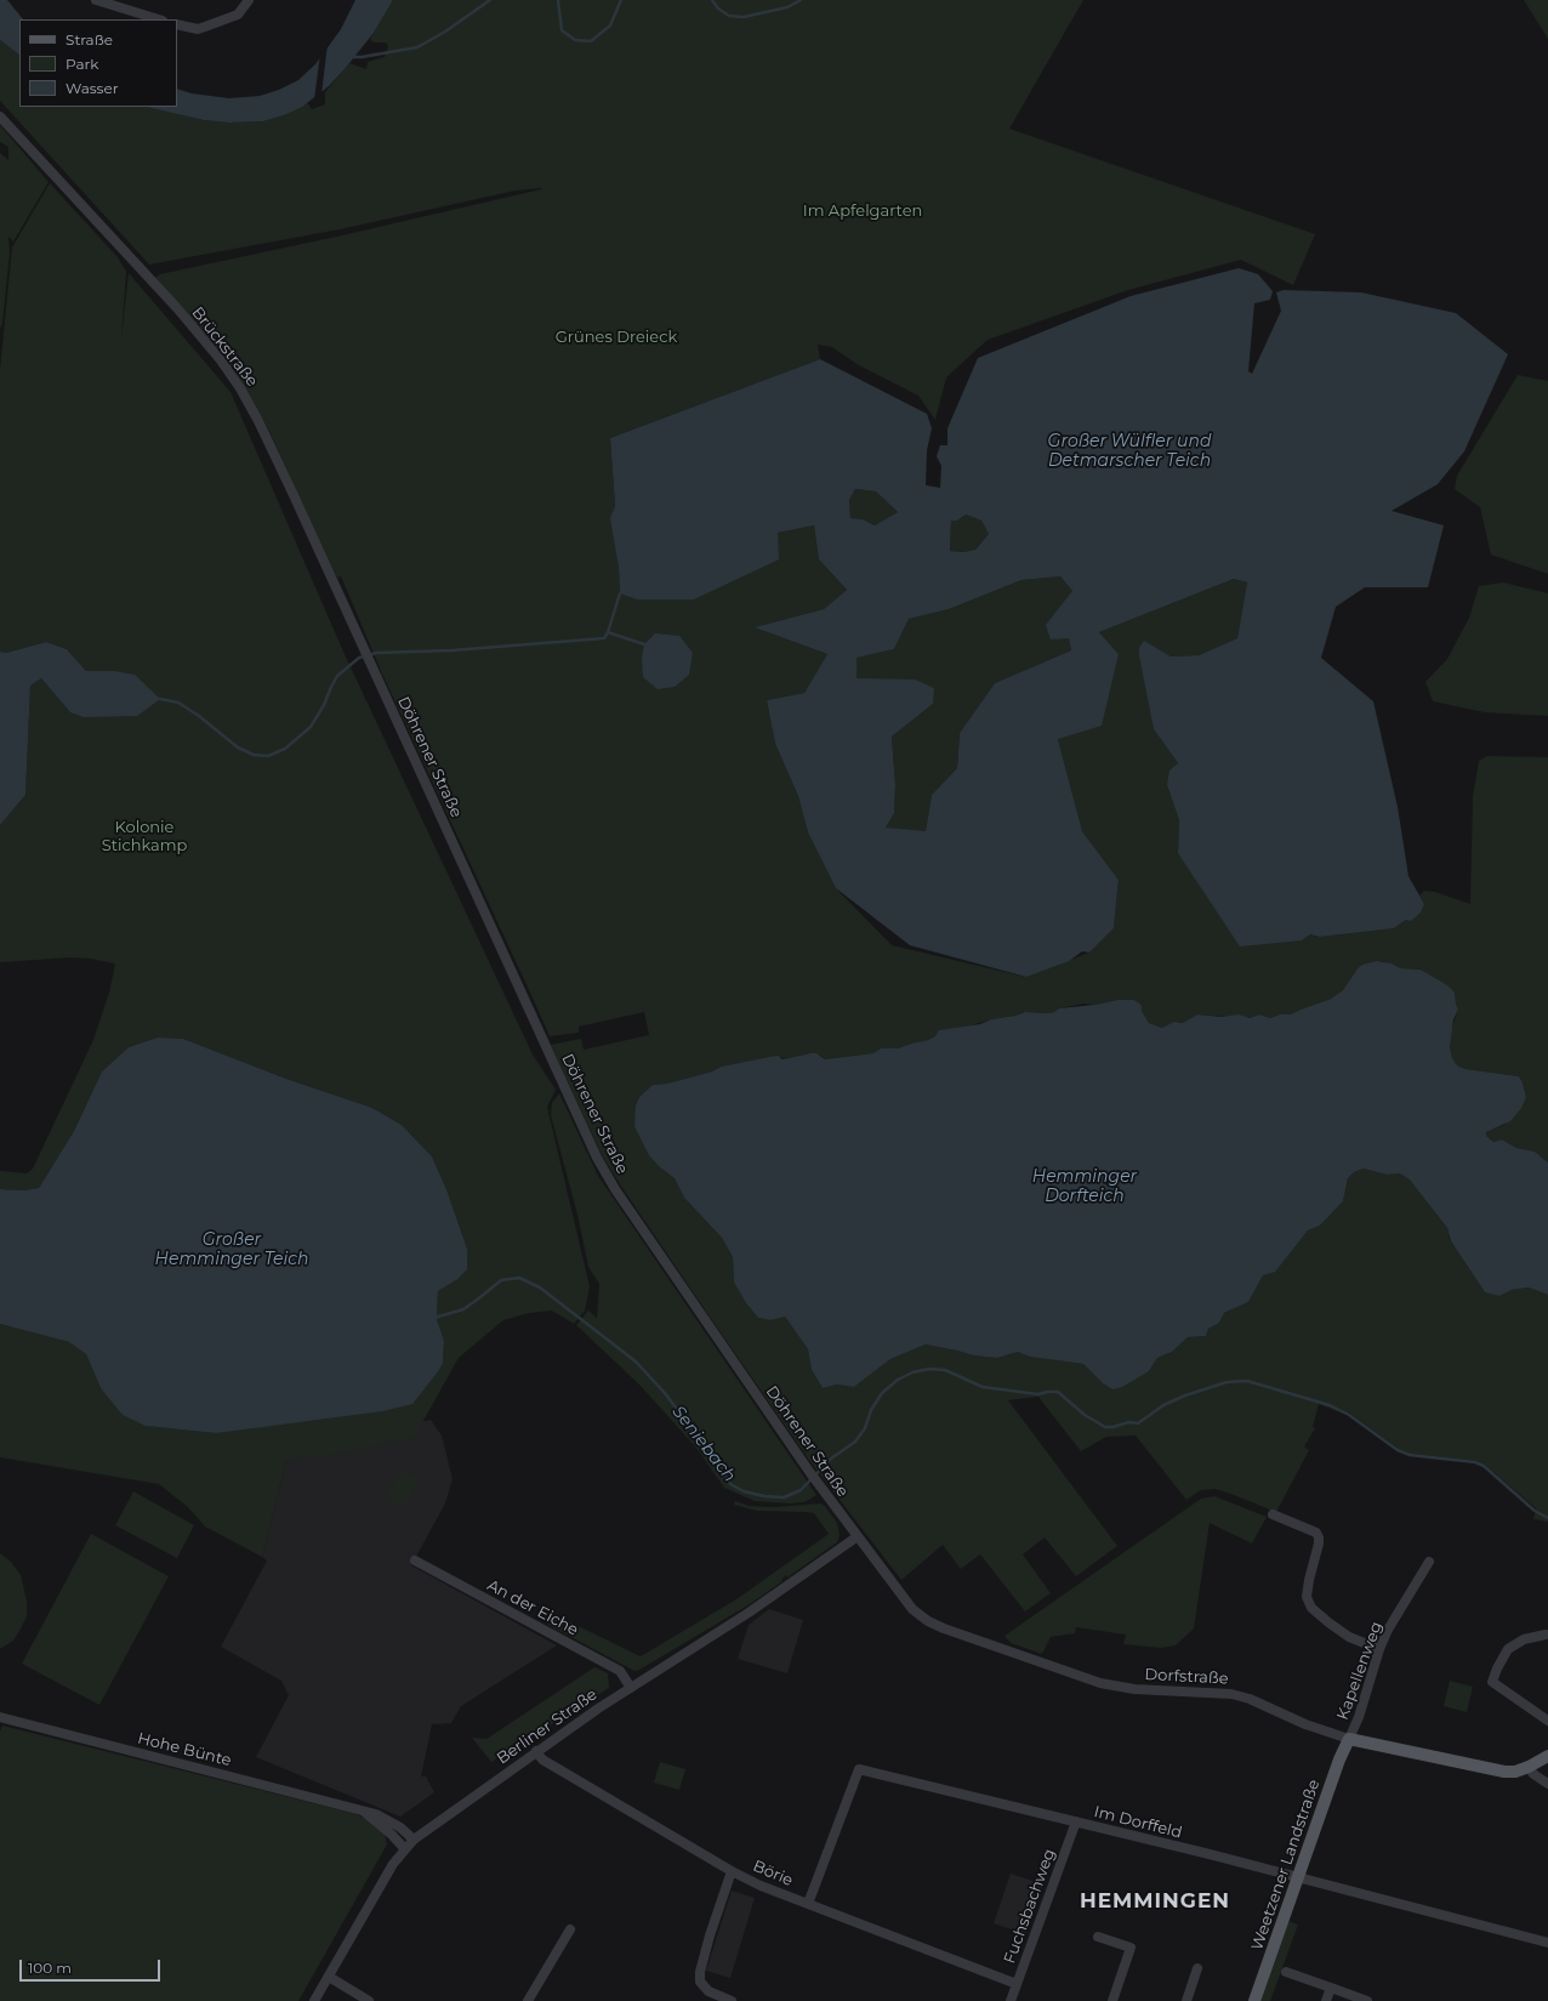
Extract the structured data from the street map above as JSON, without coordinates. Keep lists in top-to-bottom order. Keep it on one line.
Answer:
{"streets":{"main road":["Dorfstraße","Weetzener Landstraße"],"street":["Brückstraße","Döhrener Straße","An der Eiche","Kapellenweg","Berliner Straße","Hohe Bünte","Im Dorffeld","Börie","Fuchsbachweg"]},"crossings":[["Brückstraße","Döhrener Straße"],["Döhrener Straße","Dorfstraße"],["Döhrener Straße","Berliner Straße"],["An der Eiche","Berliner Straße"],["Kapellenweg","Dorfstraße"],["Kapellenweg","Weetzener Landstraße"],["Dorfstraße","Berliner Straße"],["Dorfstraße","Weetzener Landstraße"],["Berliner Straße","Hohe Bünte"],["Berliner Straße","Börie"],["Im Dorffeld","Weetzener Landstraße"],["Im Dorffeld","Börie"],["Im Dorffeld","Fuchsbachweg"],["Börie","Fuchsbachweg"]],"districts":["HEMMINGEN"],"water":["Großer Wülfler und Detmarscher Teich","Hemminger Dorfteich","Großer Hemminger Teich","Seniebach"],"parks":["Im Apfelgarten","Grünes Dreieck","Kolonie Stichkamp"],"legend":["Straße","Park","Wasser"],"scale_bar":"100 m"}
